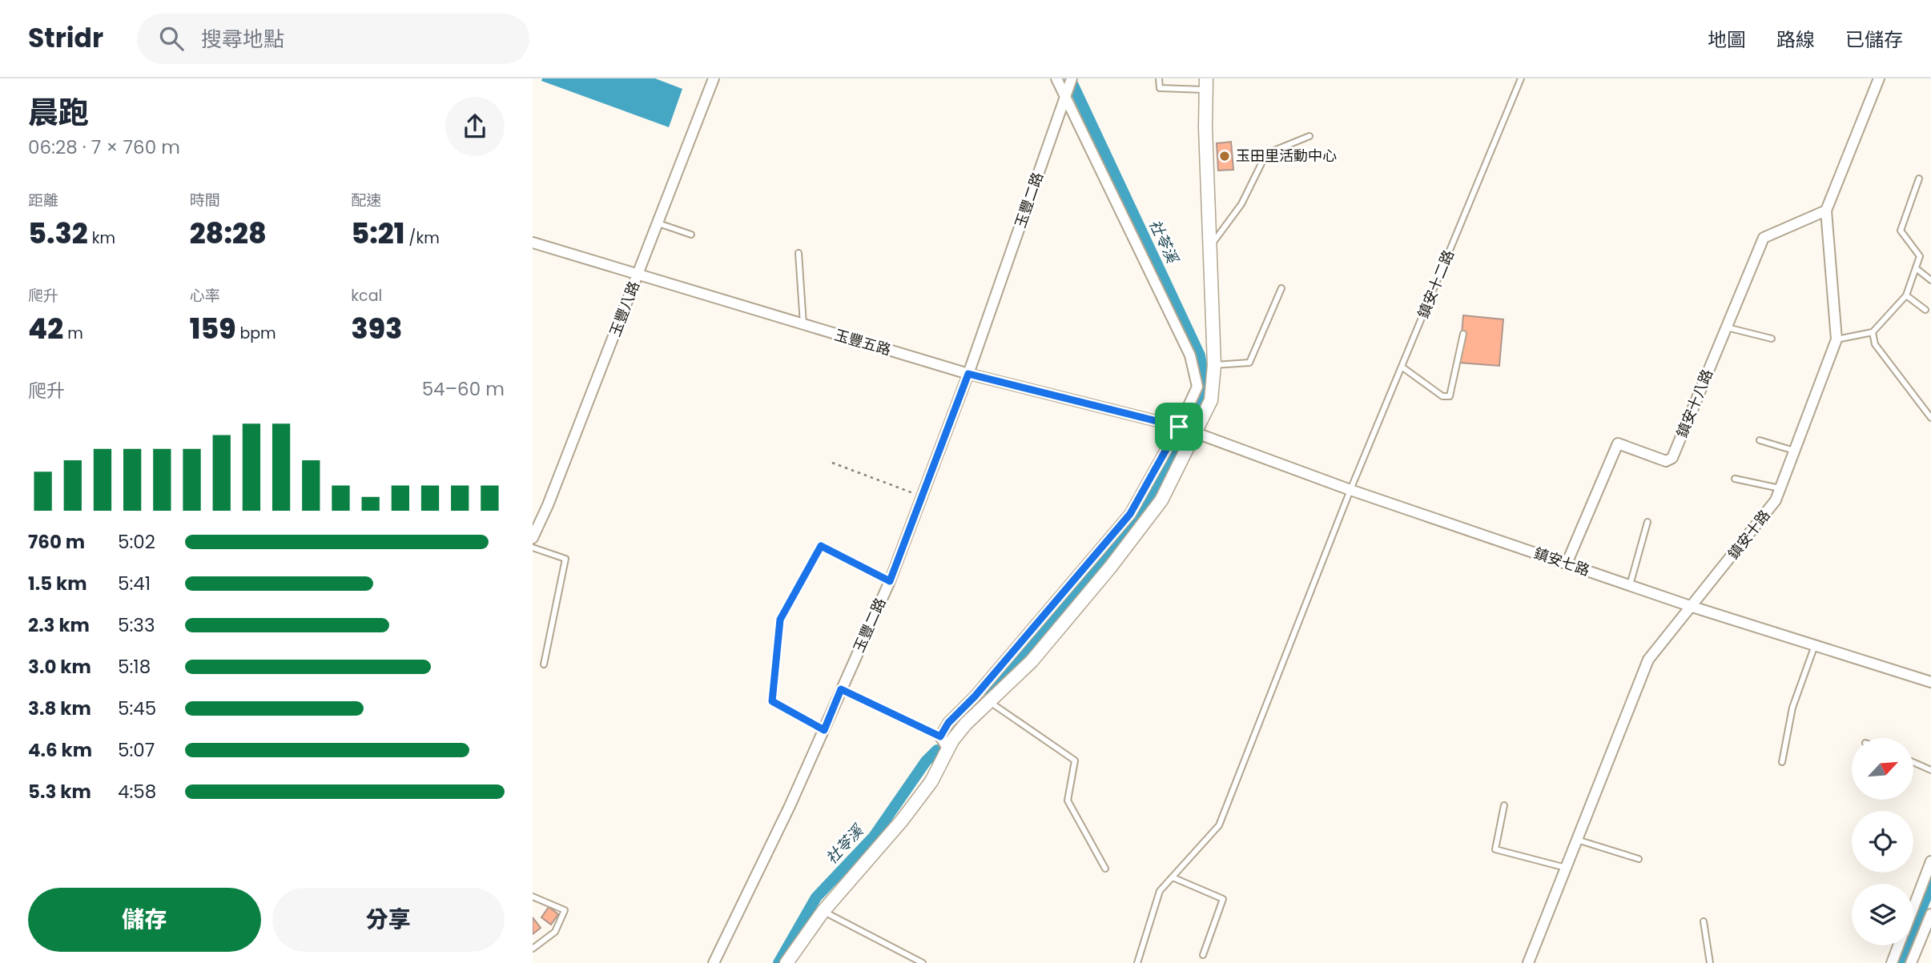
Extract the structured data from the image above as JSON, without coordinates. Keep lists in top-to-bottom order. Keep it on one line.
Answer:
{"streets":{"street":["玉豐二路","玉豐八路","玉豐五路","鎮安十八路","鎮安十路","鎮安七路"],"lane":["鎮安十二路"]},"crossings":[["玉豐二路","玉豐五路"],["鎮安十二路","鎮安七路"],["玉豐八路","玉豐五路"],["玉豐五路","鎮安七路"],["鎮安十八路","鎮安十路"],["鎮安十八路","鎮安七路"],["鎮安十路","鎮安七路"]],"water":["社苓溪"],"places":["玉田里活動中心"],"north":"top right","page":{"header":"Stridr","search":"搜尋地點","nav":["地圖","路線","已儲存"],"heading":["晨跑","06:28 · 7 × 760 m"],"stats":[["距離","5.32 km"],["時間","28:28"],["配速","5:21 /km"],["爬升","42 m"],["心率","159 bpm"],["kcal","393"]],"chart":["爬升","54–60 m"],"list":[{"name":"760 m","note":"5:02"},{"name":"1.5 km","note":"5:41"},{"name":"2.3 km","note":"5:33"},{"name":"3.0 km","note":"5:18"},{"name":"3.8 km","note":"5:45"},{"name":"4.6 km","note":"5:07"},{"name":"5.3 km","note":"4:58"}],"buttons":["儲存","分享"]}}
